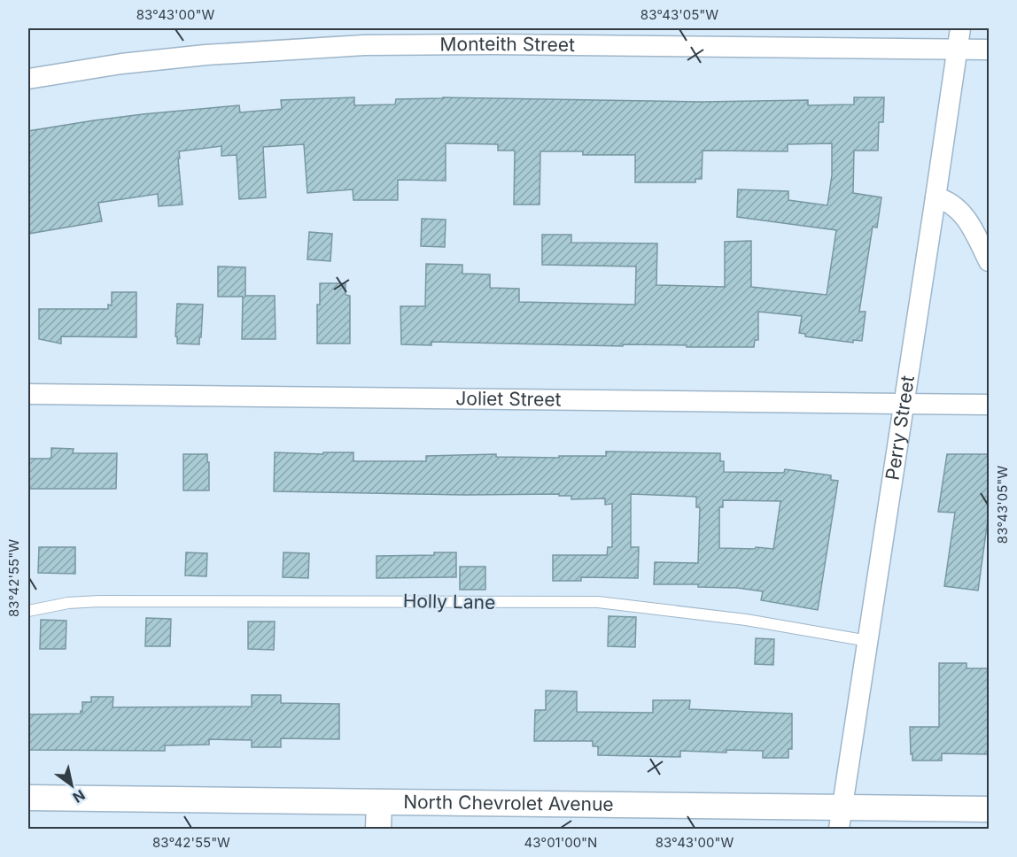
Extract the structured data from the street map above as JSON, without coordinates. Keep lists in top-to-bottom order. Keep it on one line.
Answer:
{"streets":{"street":["Monteith Street","Joliet Street","Perry Street","North Chevrolet Avenue"],"lane":["Holly Lane"]},"crossings":[["Monteith Street","Perry Street"],["Joliet Street","Perry Street"],["Perry Street","Holly Lane"],["Perry Street","North Chevrolet Avenue"]],"north":"bottom right","coordinates":["83°43'00\"W","83°43'05\"W","83°42'55\"W","43°01'00\"N"]}
